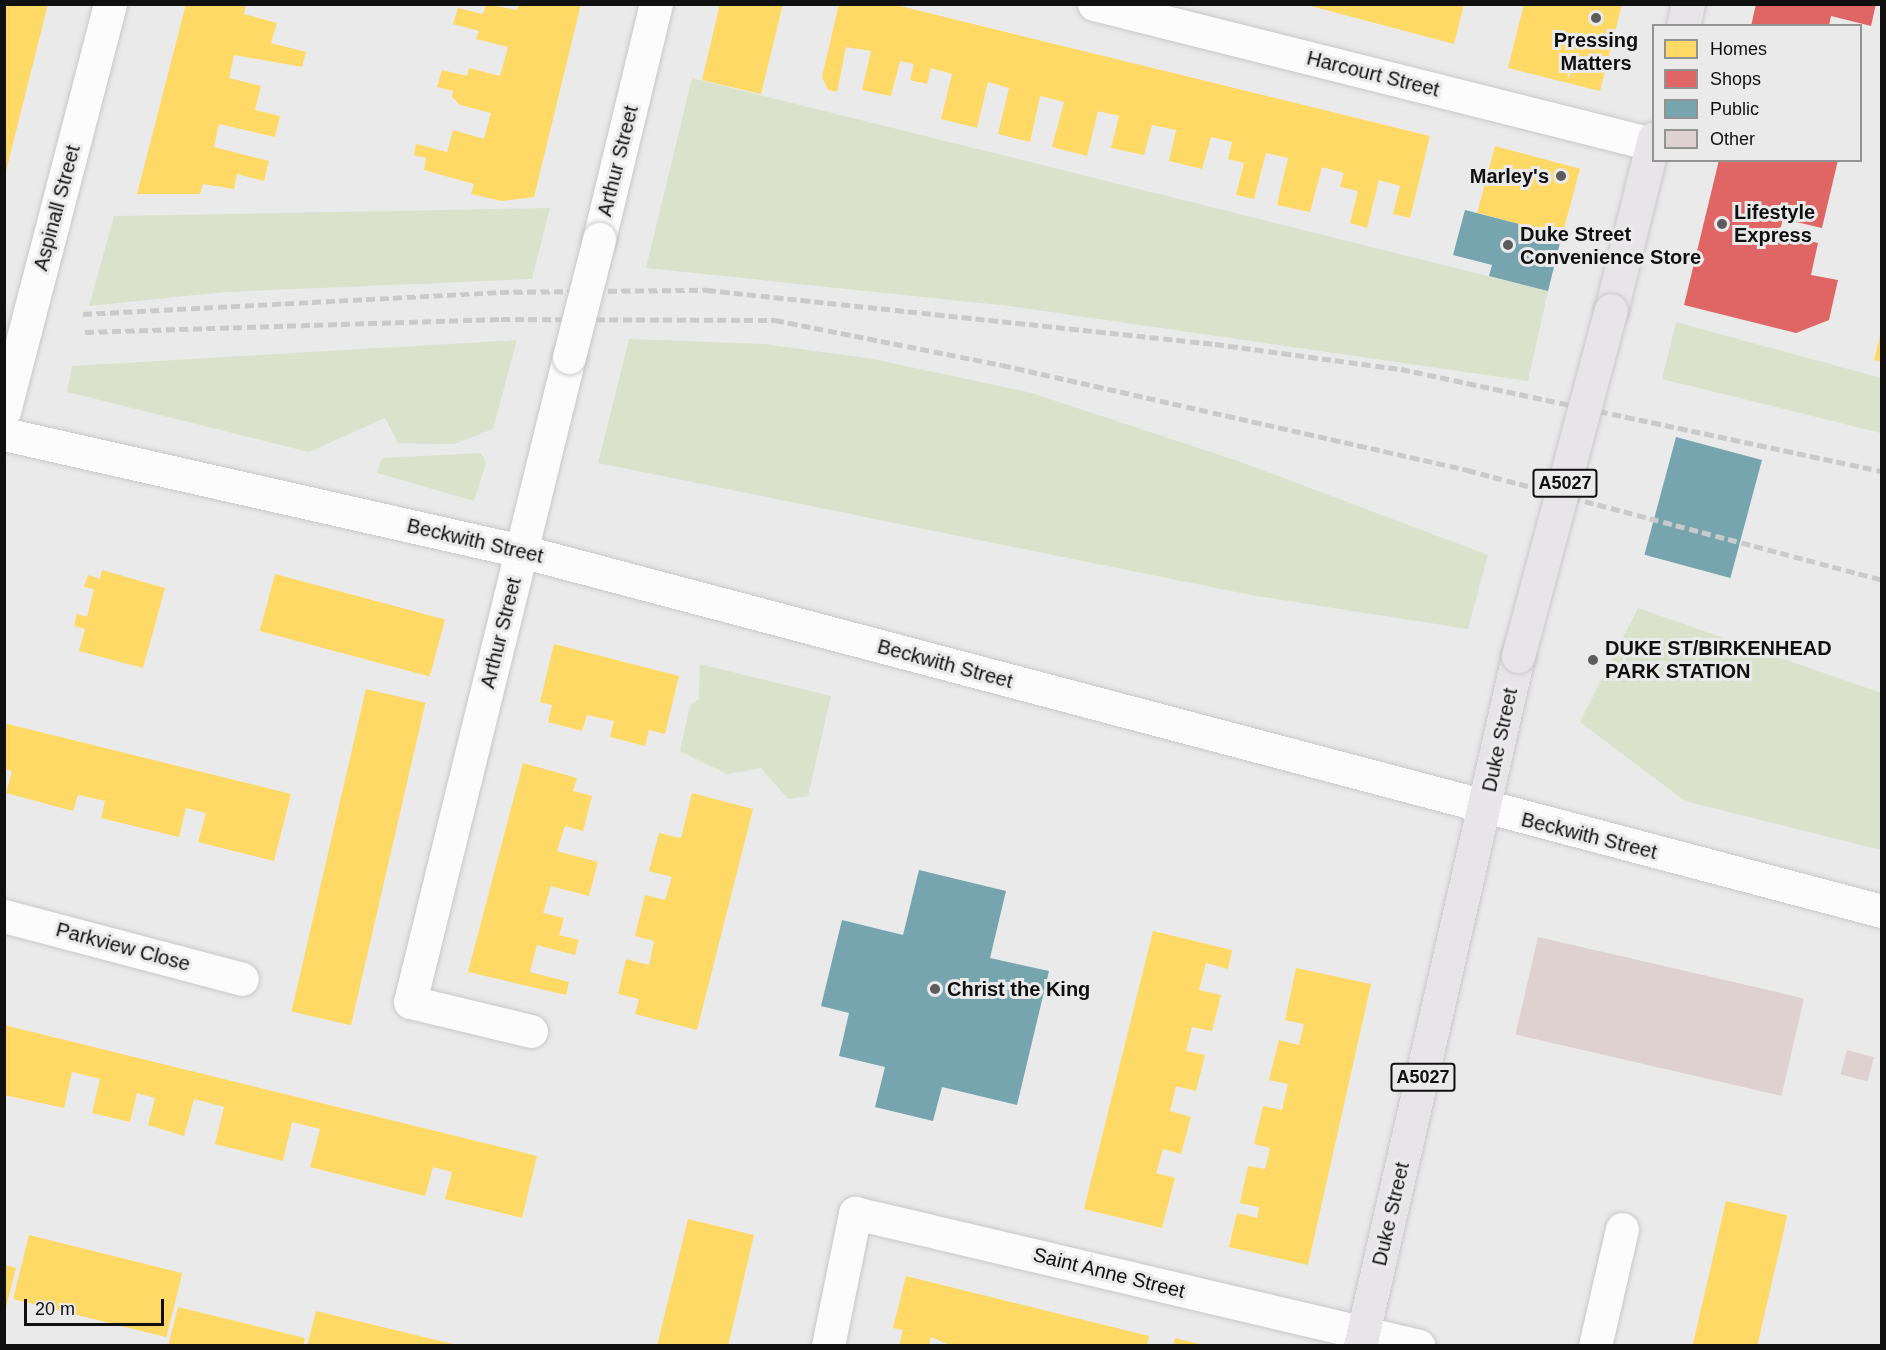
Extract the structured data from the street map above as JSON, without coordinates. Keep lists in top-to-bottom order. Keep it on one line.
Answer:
{"streets":{"main road":["A5027","Duke Street"],"street":["Harcourt Street","Arthur Street","Aspinall Street","Beckwith Street","Parkview Close","Saint Anne Street"]},"crossings":[["Arthur Street","Beckwith Street"],["Beckwith Street","Duke Street"],["Duke Street","Saint Anne Street"]],"places":["Pressing Matters","Marley's","Lifestyle Express","Duke Street Convenience Store","DUKE ST/BIRKENHEAD PARK STATION","Christ the King"],"legend":["Homes","Shops","Public","Other"],"scale_bar":"20 m"}
